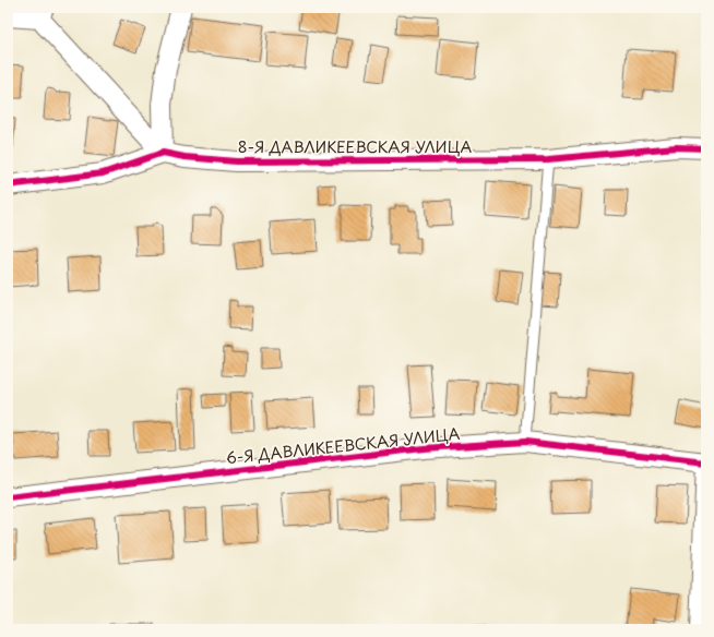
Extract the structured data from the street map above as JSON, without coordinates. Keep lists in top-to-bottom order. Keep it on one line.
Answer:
{"streets":{"street":["8-Я ДАВЛИКЕЕВСКАЯ УЛИЦА","6-Я ДАВЛИКЕЕВСКАЯ УЛИЦА"]}}
